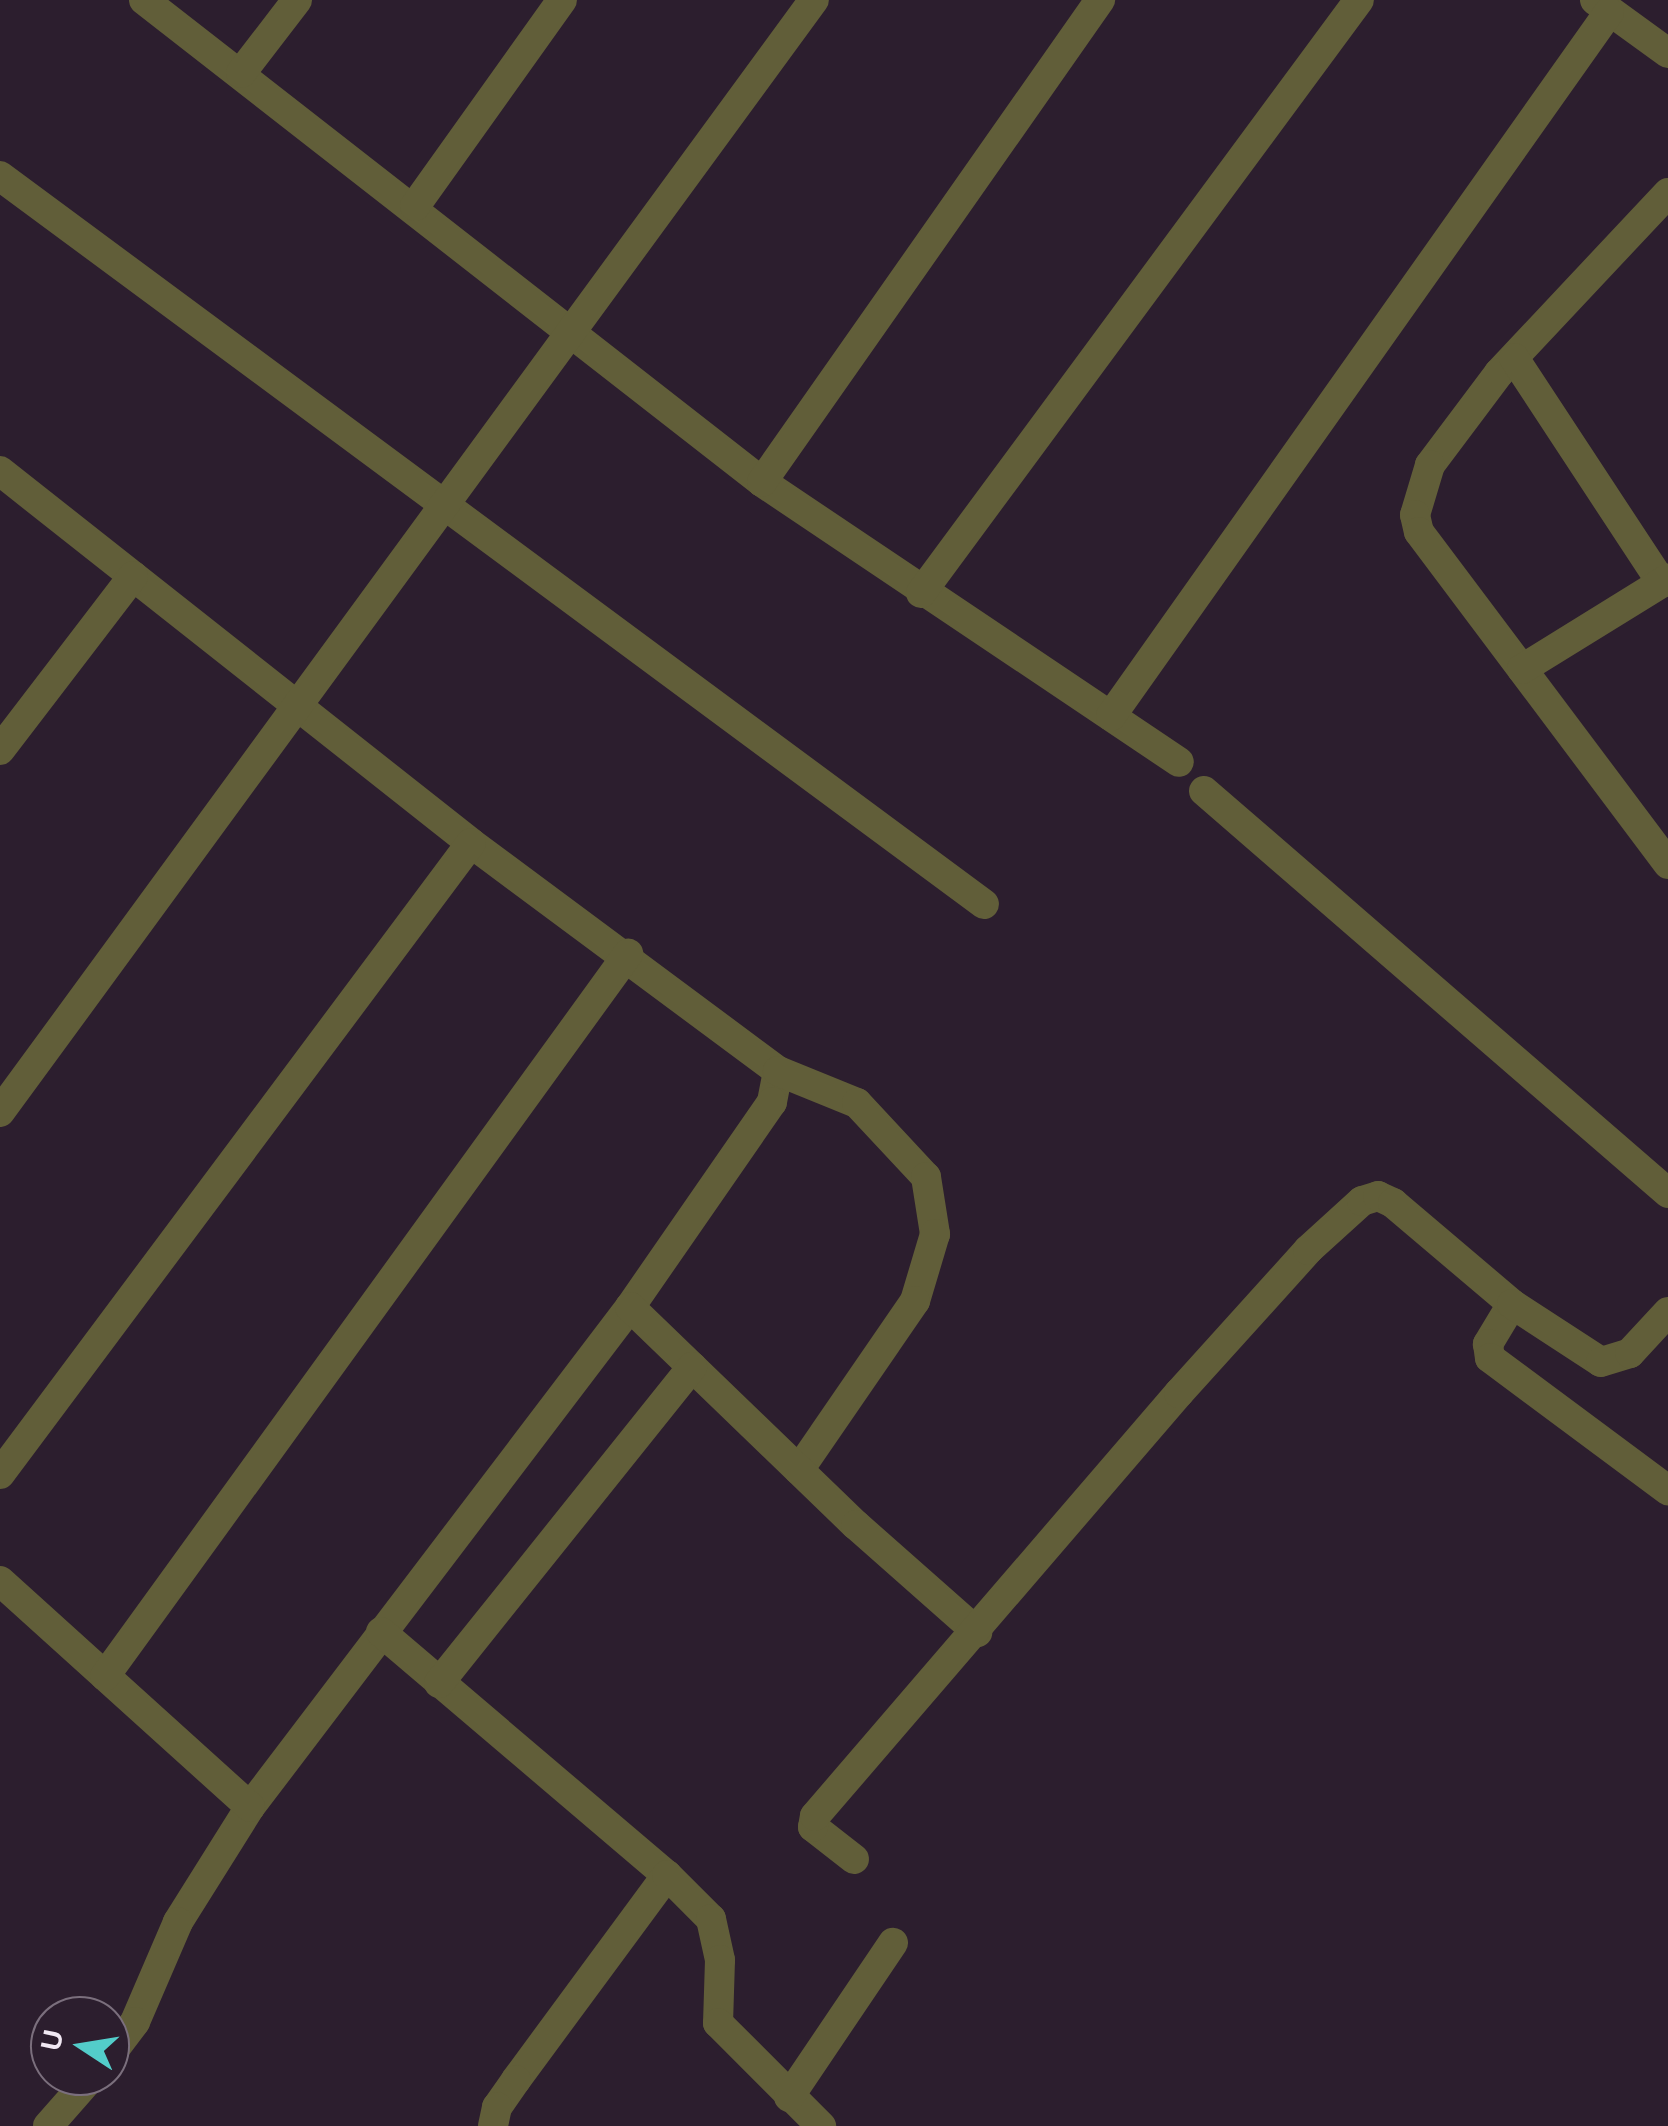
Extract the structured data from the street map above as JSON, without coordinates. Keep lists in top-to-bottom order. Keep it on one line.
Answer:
{"north":"left"}
